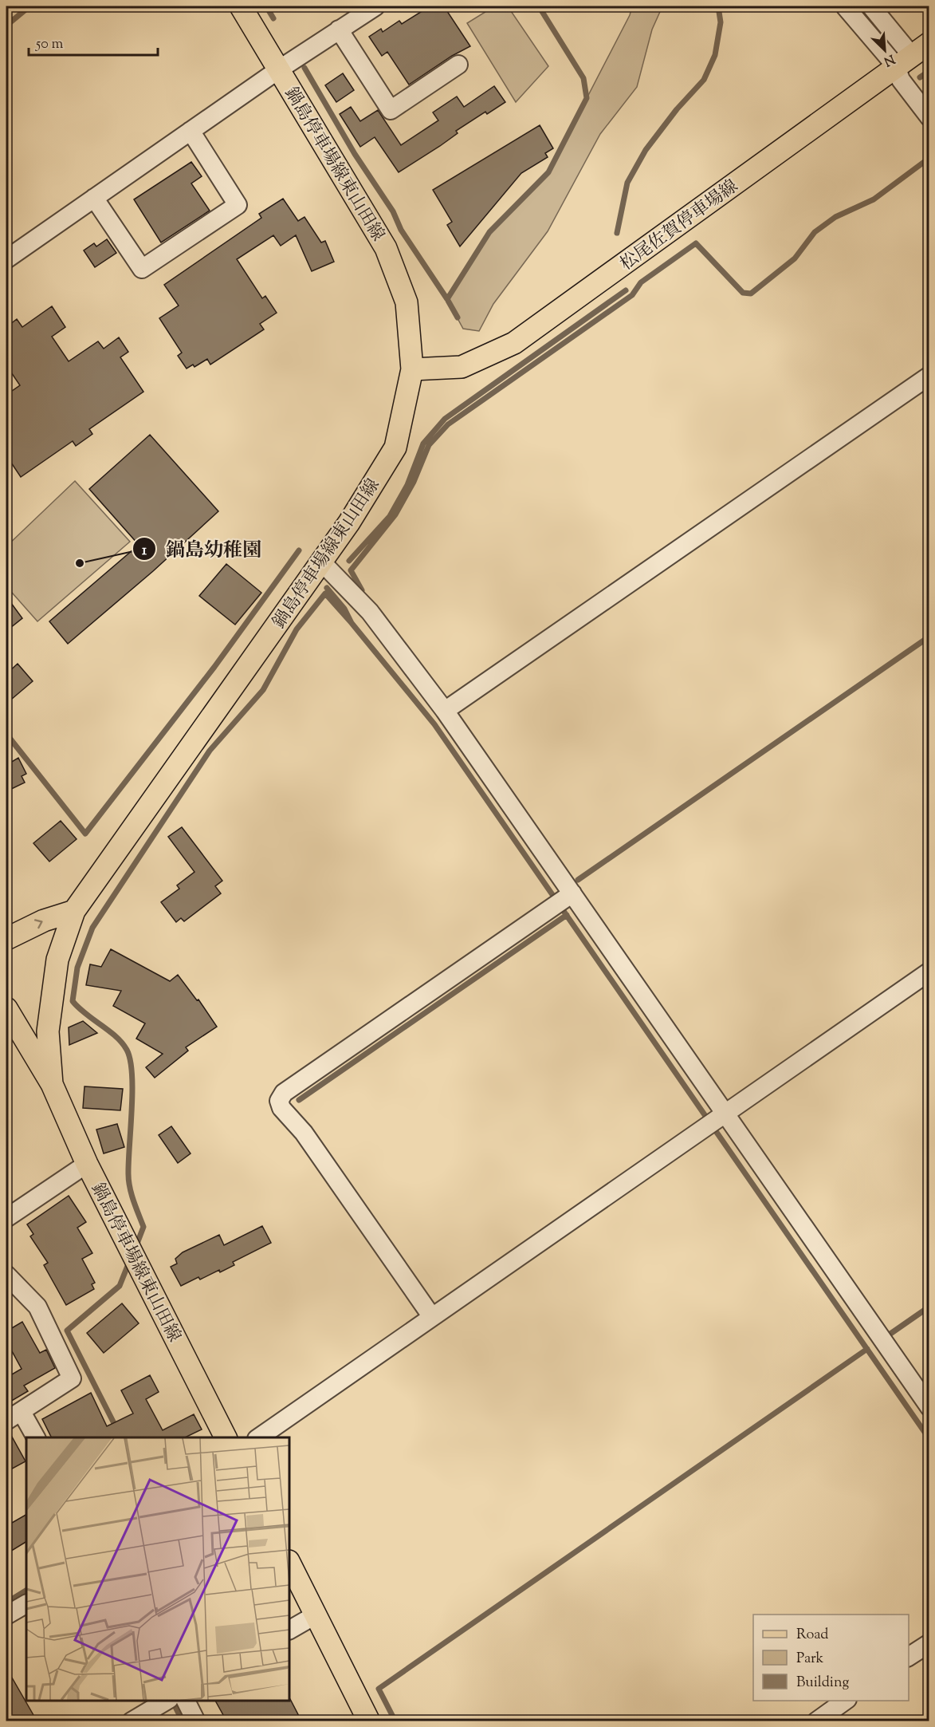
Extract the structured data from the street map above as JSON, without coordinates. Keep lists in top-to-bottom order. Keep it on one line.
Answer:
{"streets":{"main road":["鍋島停車場線東山田線","松尾佐賀停車場線"]},"crossings":[["鍋島停車場線東山田線","松尾佐賀停車場線"]],"places":["鍋島幼稚園"],"legend":["Road","Park","Building"],"scale_bar":"50 m","north":"bottom right"}
